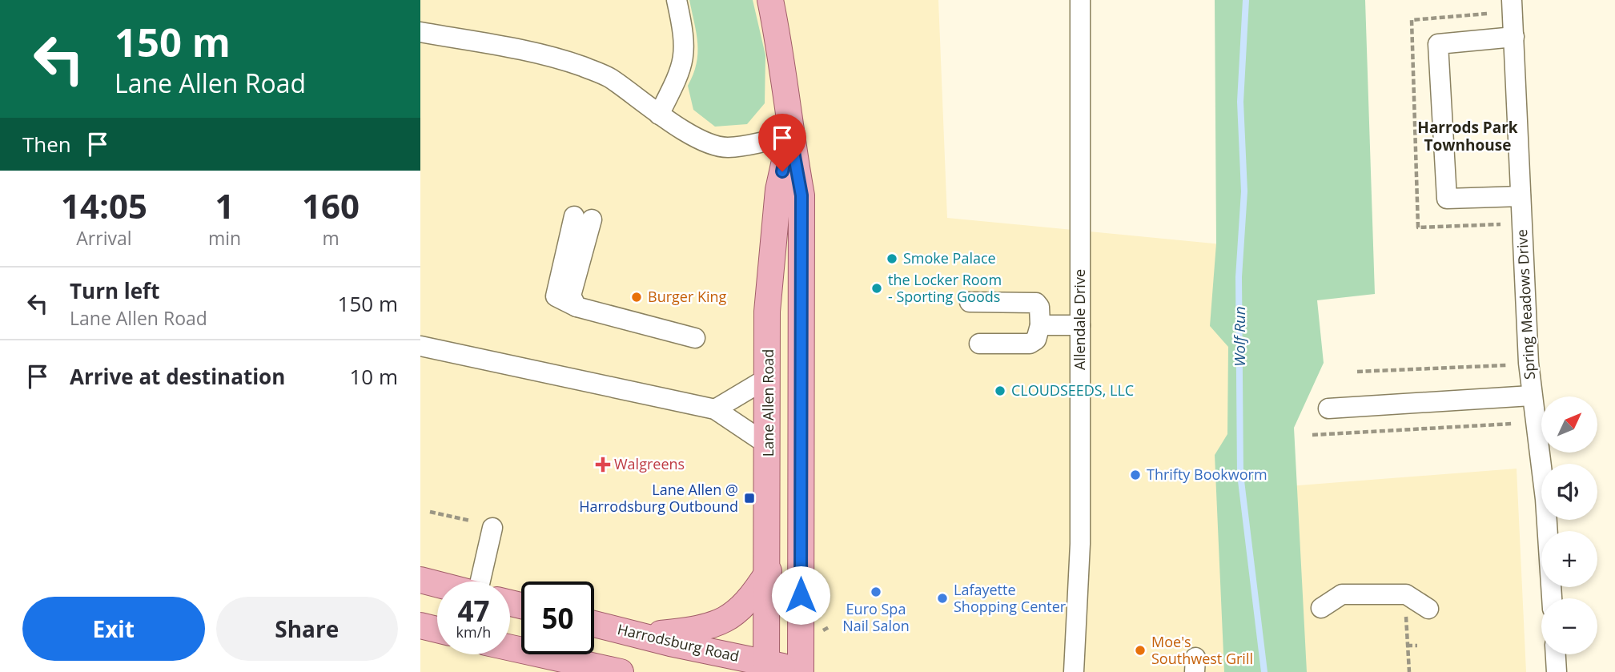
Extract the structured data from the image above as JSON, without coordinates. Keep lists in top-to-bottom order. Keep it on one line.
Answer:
{"streets":{"main road":["Lane Allen Road","Harrodsburg Road"],"street":["Spring Meadows Drive","Allendale Drive"]},"crossings":[["Lane Allen Road","Harrodsburg Road"]],"districts":["Harrods Park Townhouse"],"water":["Wolf Run"],"places":{"other":["Smoke Palace","the Locker Room - Sporting Goods","Burger King","CLOUDSEEDS, LLC","Thrifty Bookworm","Euro Spa Nail Salon","Lafayette Shopping Center","Moe's Southwest Grill"],"health":["Walgreens"],"transit":["Lane Allen @ Harrodsburg Outbound"]},"north":"top right","page":{"turn":["150 m","Lane Allen Road"],"then":"Then","eta":["14:05","Arrival","1","min","160","m"],"list":[{"name":"Turn left","note":"Lane Allen Road","value":"150 m"},{"name":"Arrive at destination","value":"10 m"}],"map_buttons":["+","−"],"speed":"47 km/h","limit":"50","buttons":["Exit","Share"]}}
